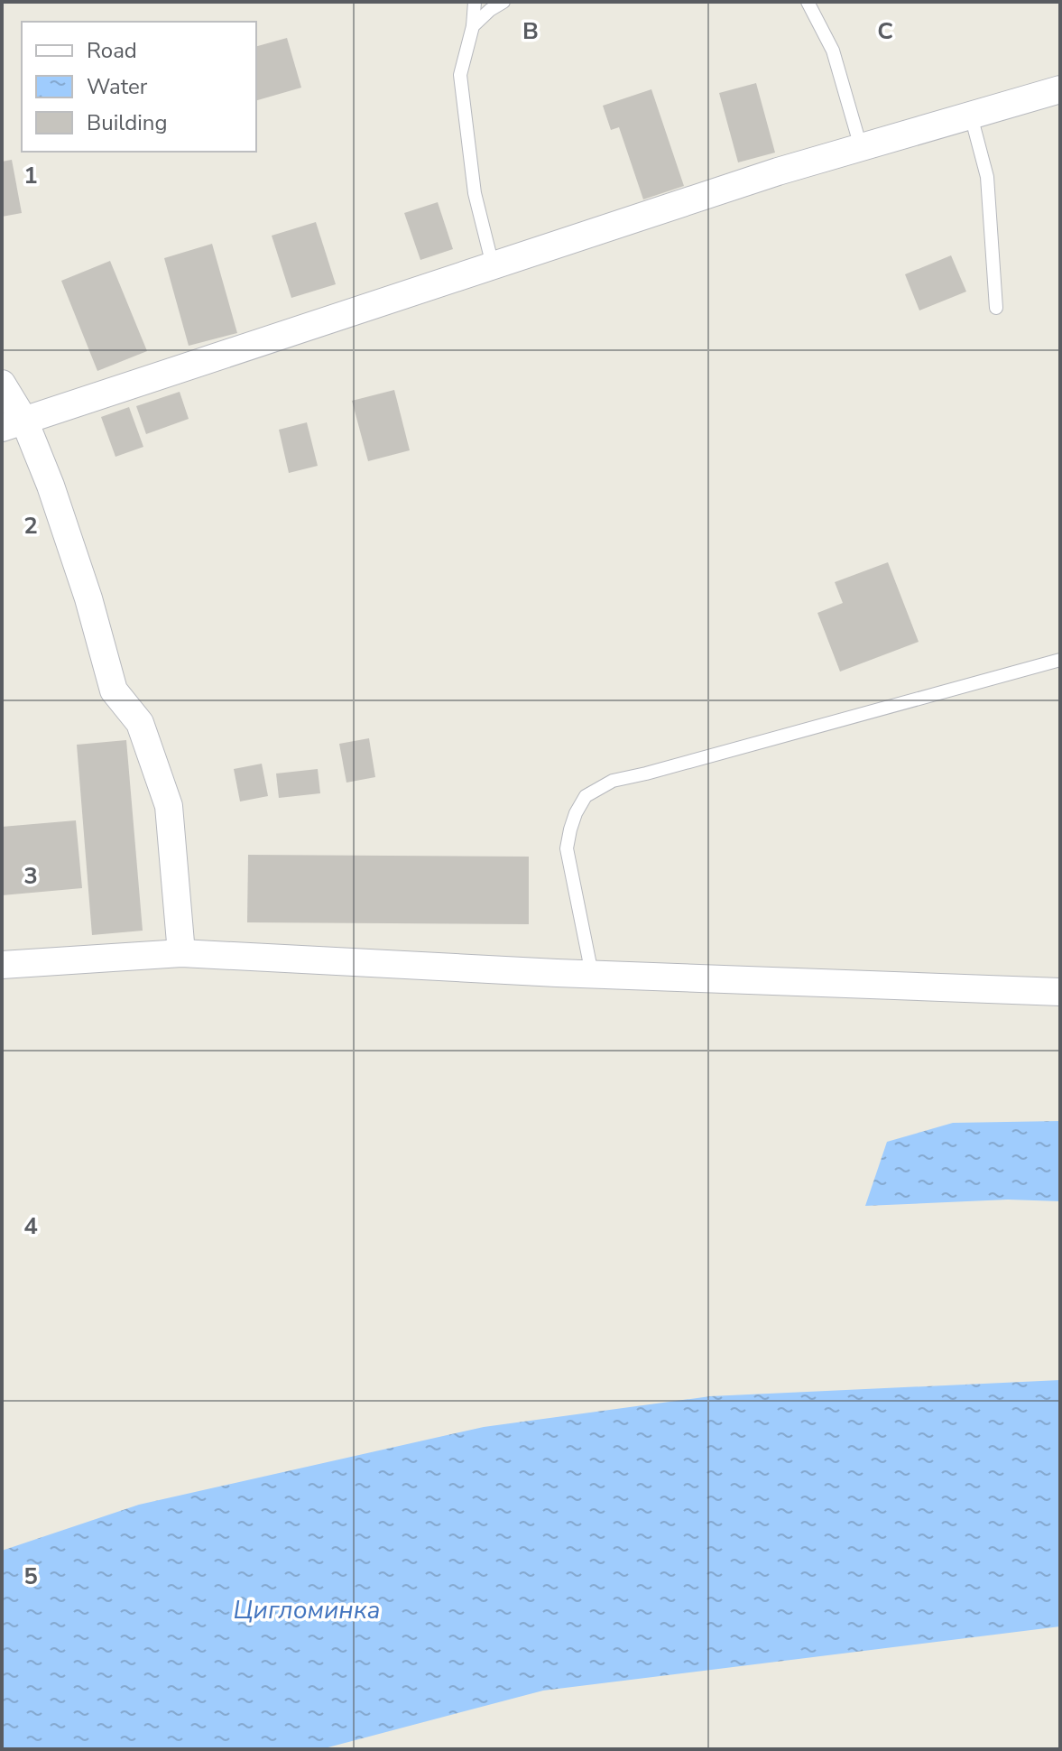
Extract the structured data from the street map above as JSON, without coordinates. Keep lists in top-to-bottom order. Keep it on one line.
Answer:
{"water":["Цигломинка"],"legend":["Road","Water","Building"],"grid":{"columns":["B","C"],"rows":["1","2","3","4","5"]}}
